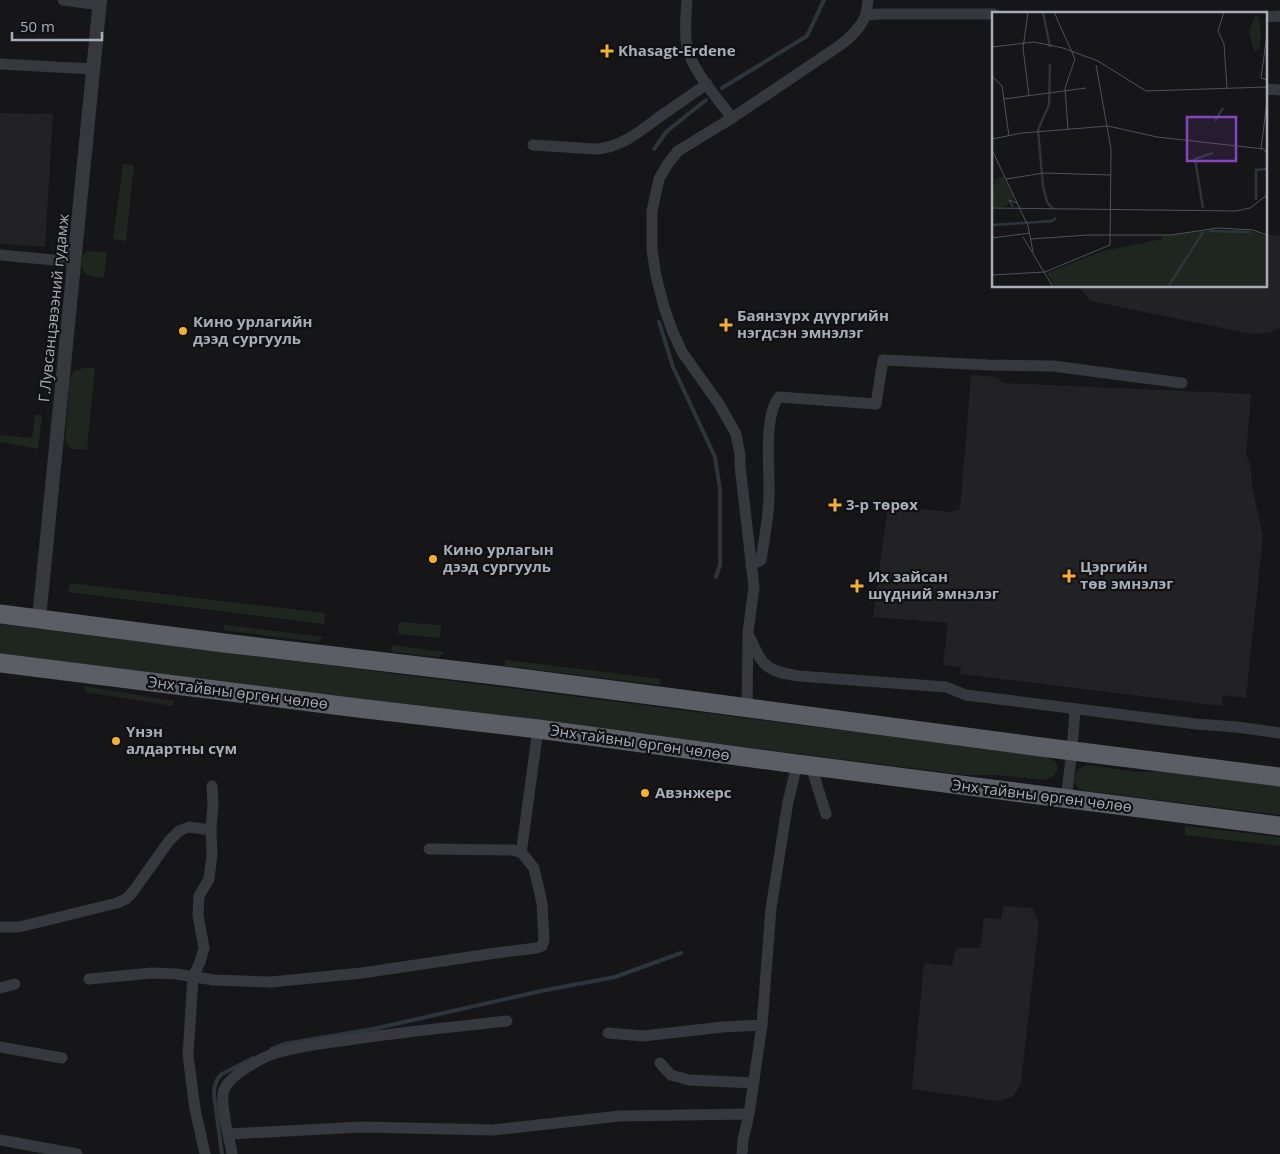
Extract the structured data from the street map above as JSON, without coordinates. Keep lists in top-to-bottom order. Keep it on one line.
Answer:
{"streets":{"highway":["Энх тайвны өргөн чөлөө"],"street":["Г.Лувсанцэвээний гудамж"]},"places":{"health":["Khasagt-Erdene","Баянзүрх дүүргийн нэгдсэн эмнэлэг","3-р төрөх","Цэргийн төв эмнэлэг","Их зайсан шүдний эмнэлэг"],"other":["Кино урлагийн дээд сургууль","Кино урлагын дээд сургууль","Үнэн алдартны сүм","Авэнжерс"]},"scale_bar":"50 m"}
